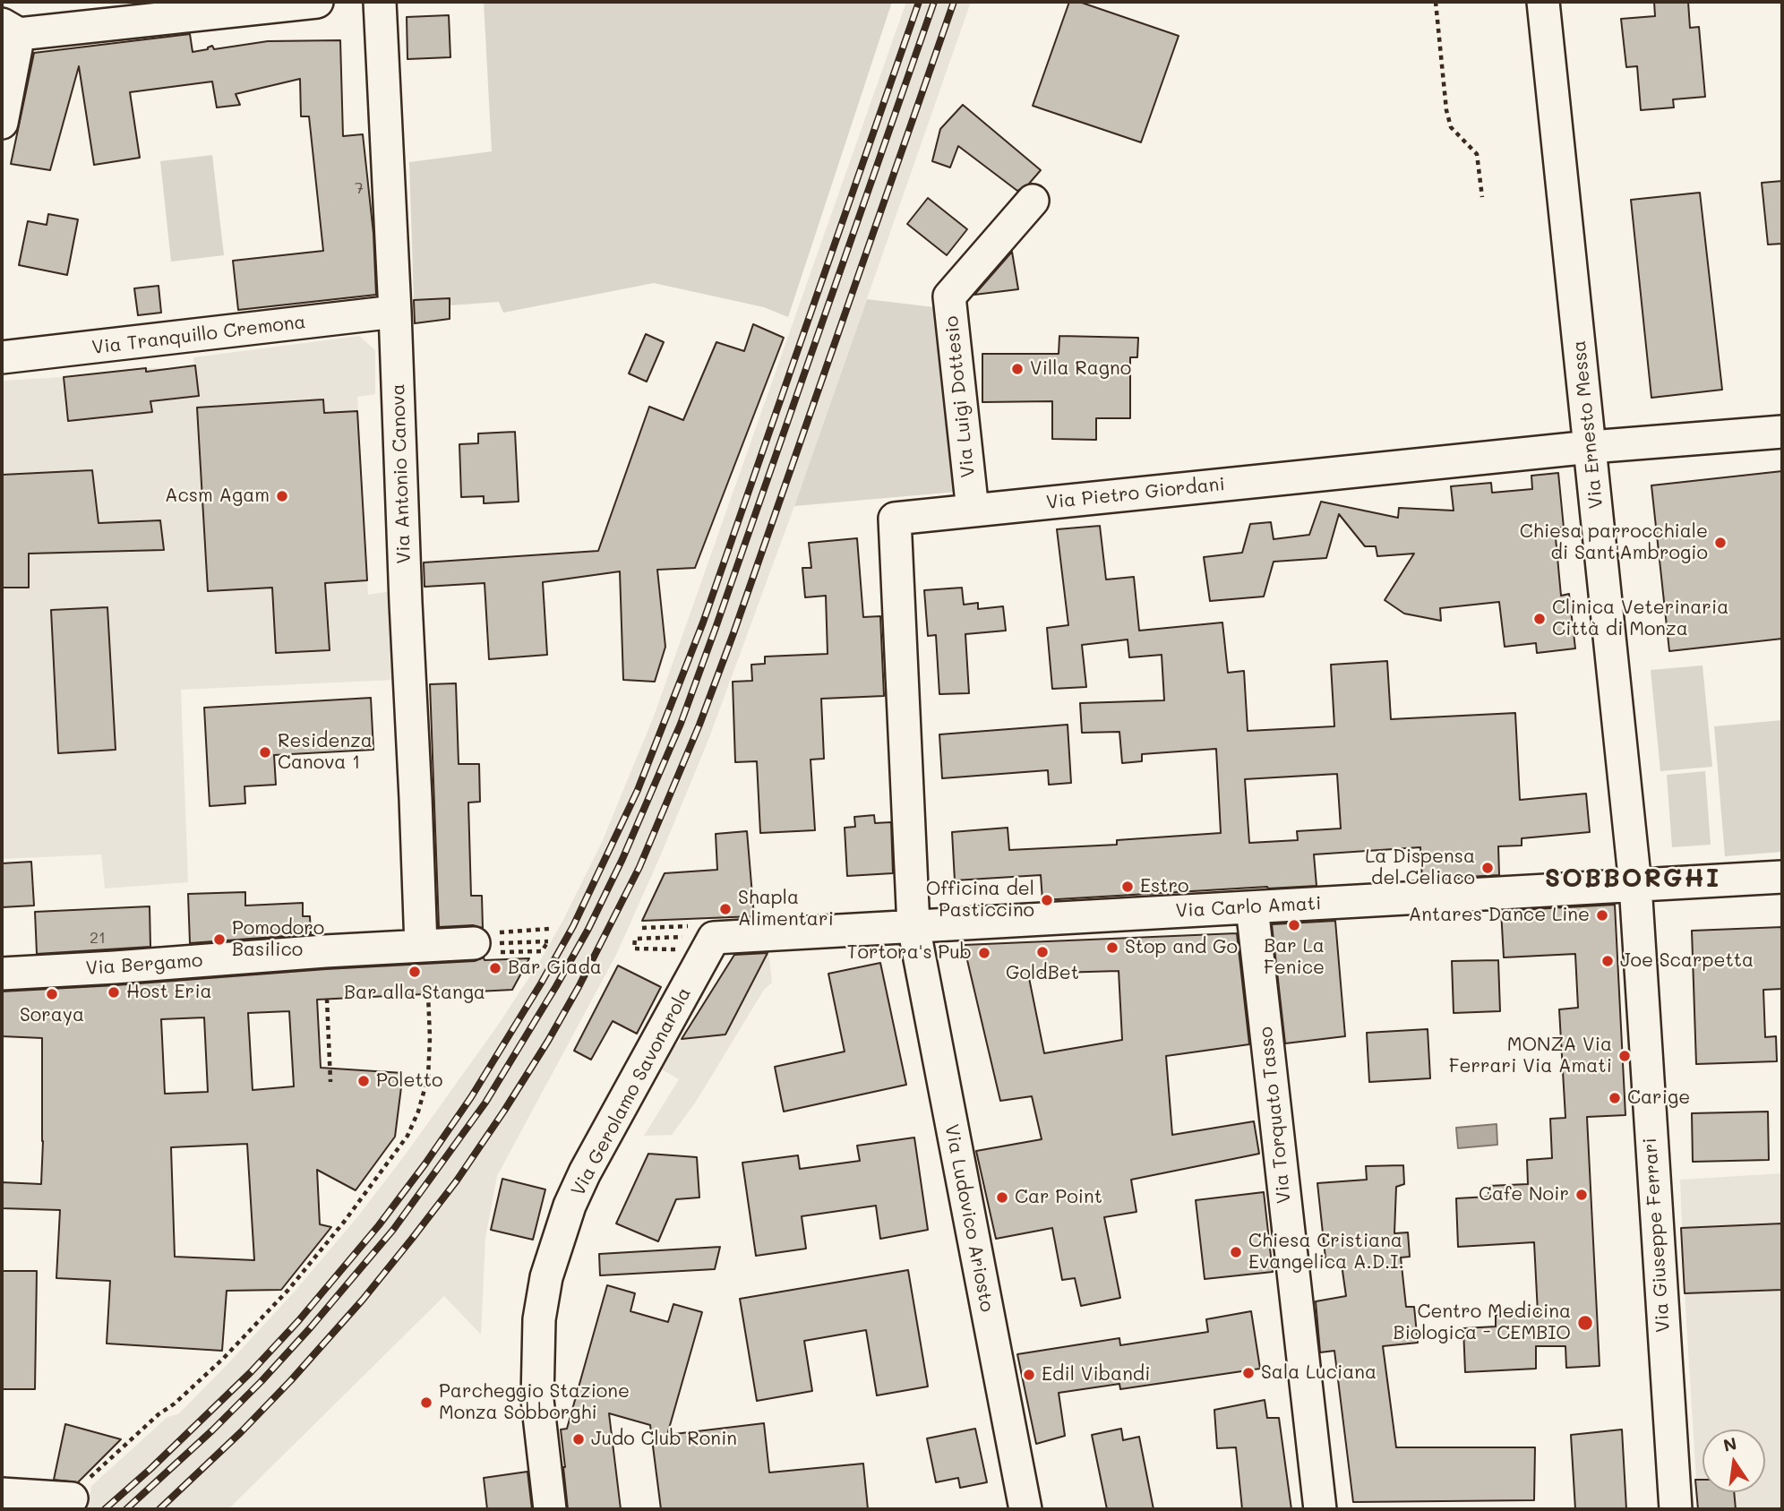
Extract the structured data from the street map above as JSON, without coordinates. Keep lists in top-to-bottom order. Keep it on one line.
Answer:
{"streets":{"street":["Via Tranquillo Cremona","Via Luigi Dottesio","Via Ernesto Messa","Via Antonio Canova","Via Pietro Giordani","Via Carlo Amati","Via Bergamo","Via Gerolamo Savonarola","Via Torquato Tasso","Via Ludovico Ariosto","Via Giuseppe Ferrari"]},"crossings":[["Via Tranquillo Cremona","Via Antonio Canova"],["Via Luigi Dottesio","Via Pietro Giordani"],["Via Ernesto Messa","Via Pietro Giordani"],["Via Ernesto Messa","Via Carlo Amati"],["Via Ernesto Messa","Via Giuseppe Ferrari"],["Via Antonio Canova","Via Bergamo"],["Via Pietro Giordani","Via Carlo Amati"],["Via Pietro Giordani","Via Ludovico Ariosto"],["Via Carlo Amati","Via Gerolamo Savonarola"],["Via Carlo Amati","Via Torquato Tasso"],["Via Carlo Amati","Via Ludovico Ariosto"],["Via Carlo Amati","Via Giuseppe Ferrari"]],"districts":["SOBBORGHI"],"places":["Villa Ragno","Acsm Agam","Chiesa parrocchiale di Sant'Ambrogio","Clinica Veterinaria Città di Monza","Residenza Canova 1","La Dispensa del Celiaco","Estro","Officina del Pasticcino","Shapla Alimentari","Antares Dance Line","Bar La Fenice","Pomodoro Basilico","Stop and Go","GoldBet","Tortora's Pub","Joe Scarpetta","Bar Giada","Bar alla Stanga","Host Eria","Soraya","MONZA Via Ferrari Via Amati","Poletto","Carige","Cafe Noir","Car Point","Chiesa Cristiana Evangelica A.D.I.","Centro Medicina Biologica - CEMBIO","Sala Luciana","Edil Vibandi","Parcheggio Stazione Monza Sobborghi","Judo Club Ronin"],"house_numbers":["7","21"],"north":"top"}
